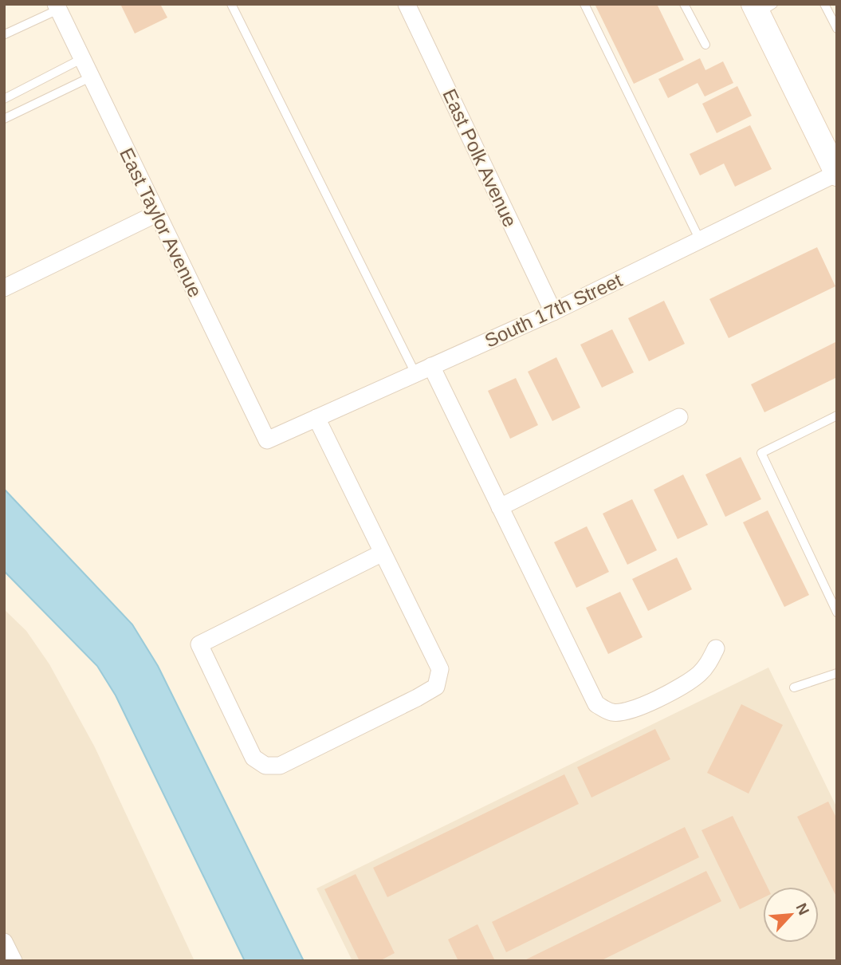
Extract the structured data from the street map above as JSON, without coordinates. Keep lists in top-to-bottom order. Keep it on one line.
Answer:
{"streets":{"street":["East Polk Avenue","East Taylor Avenue","South 17th Street"]},"crossings":[["East Polk Avenue","South 17th Street"],["East Taylor Avenue","South 17th Street"]],"north":"top right"}
